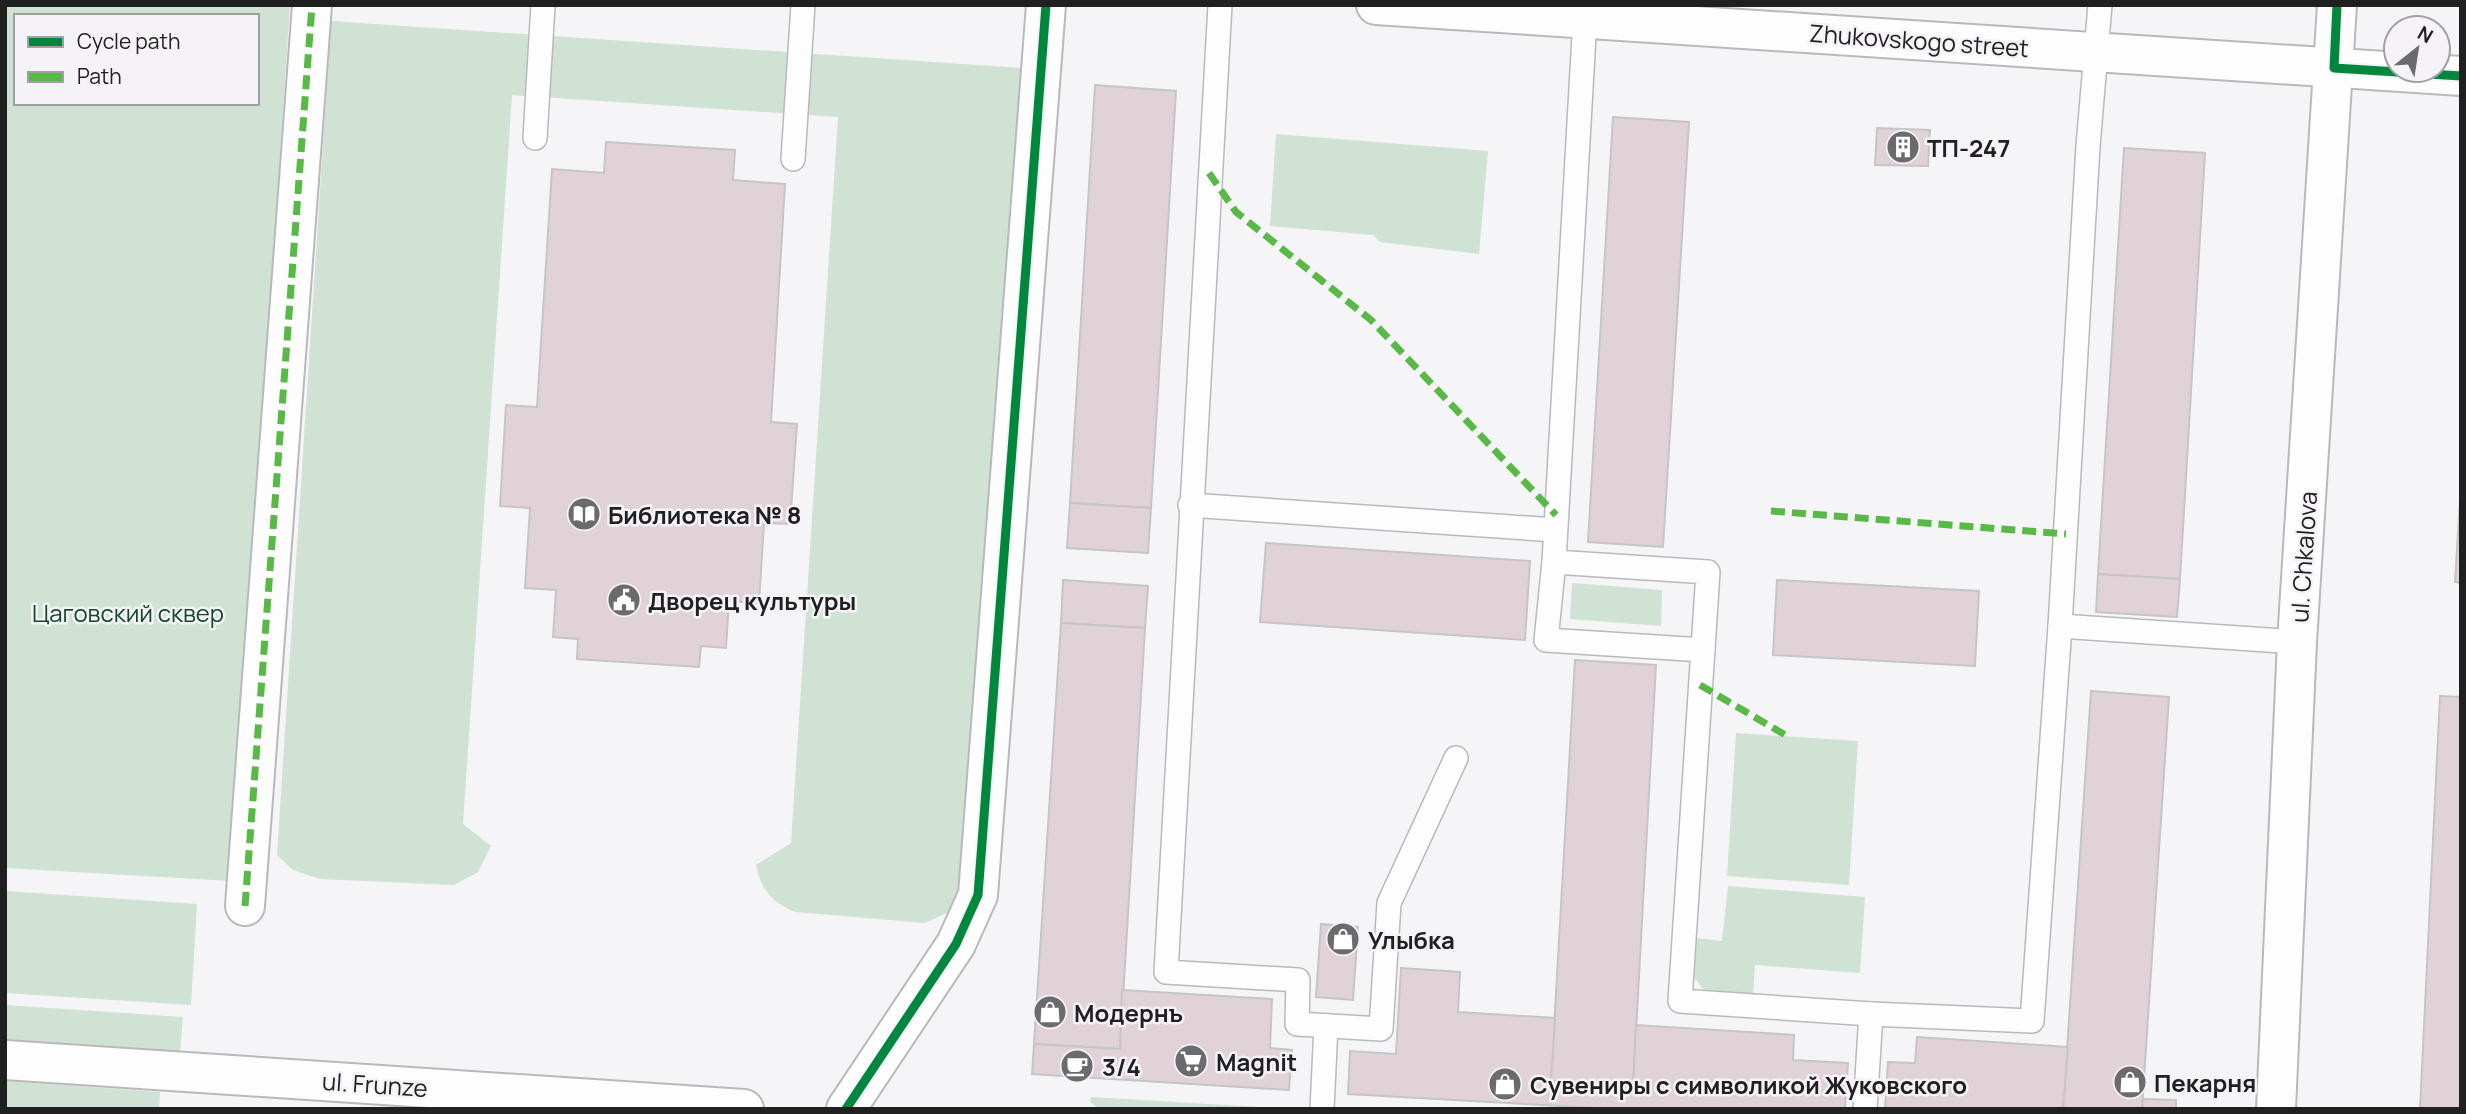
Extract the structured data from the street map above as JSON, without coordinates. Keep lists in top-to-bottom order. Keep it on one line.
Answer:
{"streets":{"main road":["Zhukovskogo street","ul. Chkalova","ul. Frunze"]},"crossings":[["Zhukovskogo street","ul. Chkalova"]],"parks":["Цаговский сквер"],"places":{"building":["ТП-247"],"library":["Библиотека № 8"],"public building":["Дворец культуры"],"shop":["Улыбка","Модернъ","Пекарня","Сувениры с символикой Жуковского"],"supermarket":["Magnit"],"cafe":["3/4"]},"legend":["Cycle path","Path"],"north":"top right"}
